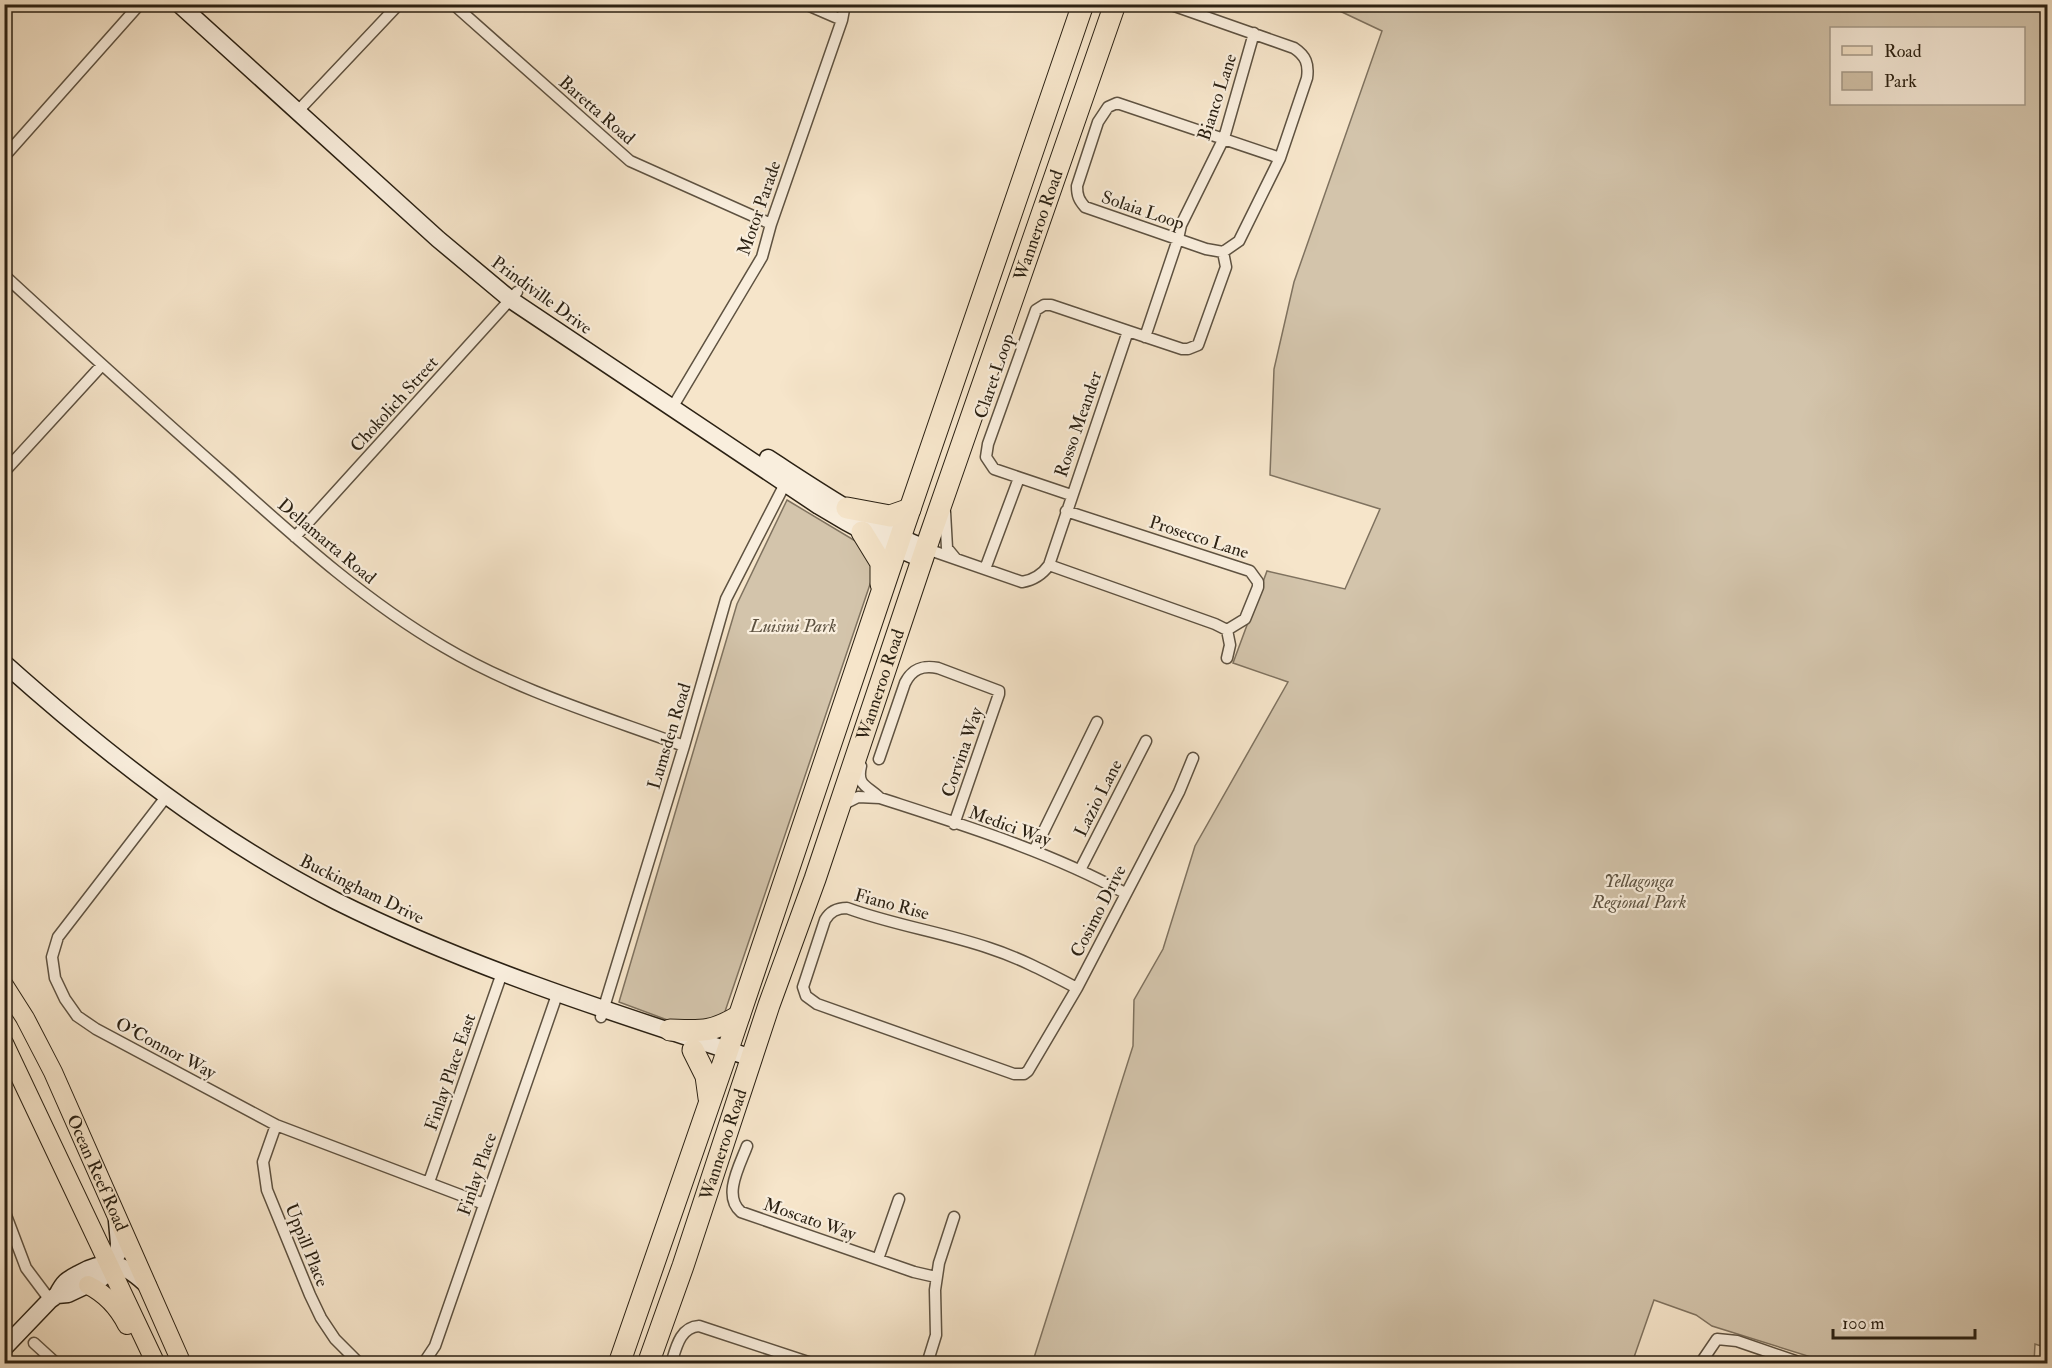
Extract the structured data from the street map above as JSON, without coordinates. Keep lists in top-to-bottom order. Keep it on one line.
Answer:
{"streets":{"highway":["Wanneroo Road"],"main road":["Ocean Reef Road"],"street":["Bianco Lane","Baretta Road","Motor Parade","Solaia Loop","Prindiville Drive","Claret Loop","Chokolich Street","Rosso Meander","Prosecco Lane","Dellamarta Road","Lumsden Road","Corvina Way","Lazio Lane","Medici Way","Buckingham Drive","Fiano Rise","Cosimo Drive","O'Connor Way","Finlay Place East","Finlay Place","Moscato Way","Uppill Place"]},"crossings":[["Bianco Lane","Solaia Loop"],["Baretta Road","Motor Parade"],["Motor Parade","Prindiville Drive"],["Wanneroo Road","Prindiville Drive"],["Wanneroo Road","Medici Way"],["Wanneroo Road","Buckingham Drive"],["Prindiville Drive","Chokolich Street"],["Prindiville Drive","Lumsden Road"],["Claret Loop","Rosso Meander"],["Chokolich Street","Dellamarta Road"],["Rosso Meander","Prosecco Lane"],["Dellamarta Road","Lumsden Road"],["Lumsden Road","Buckingham Drive"],["Corvina Way","Medici Way"],["Lazio Lane","Medici Way"],["Medici Way","Cosimo Drive"],["Buckingham Drive","O'Connor Way"],["Buckingham Drive","Finlay Place East"],["Buckingham Drive","Finlay Place"],["Fiano Rise","Cosimo Drive"],["O'Connor Way","Finlay Place East"],["O'Connor Way","Finlay Place"],["O'Connor Way","Uppill Place"]],"parks":["Luisini Park","Yellagonga Regional Park"],"legend":["Road","Park"],"scale_bar":"100 m"}
